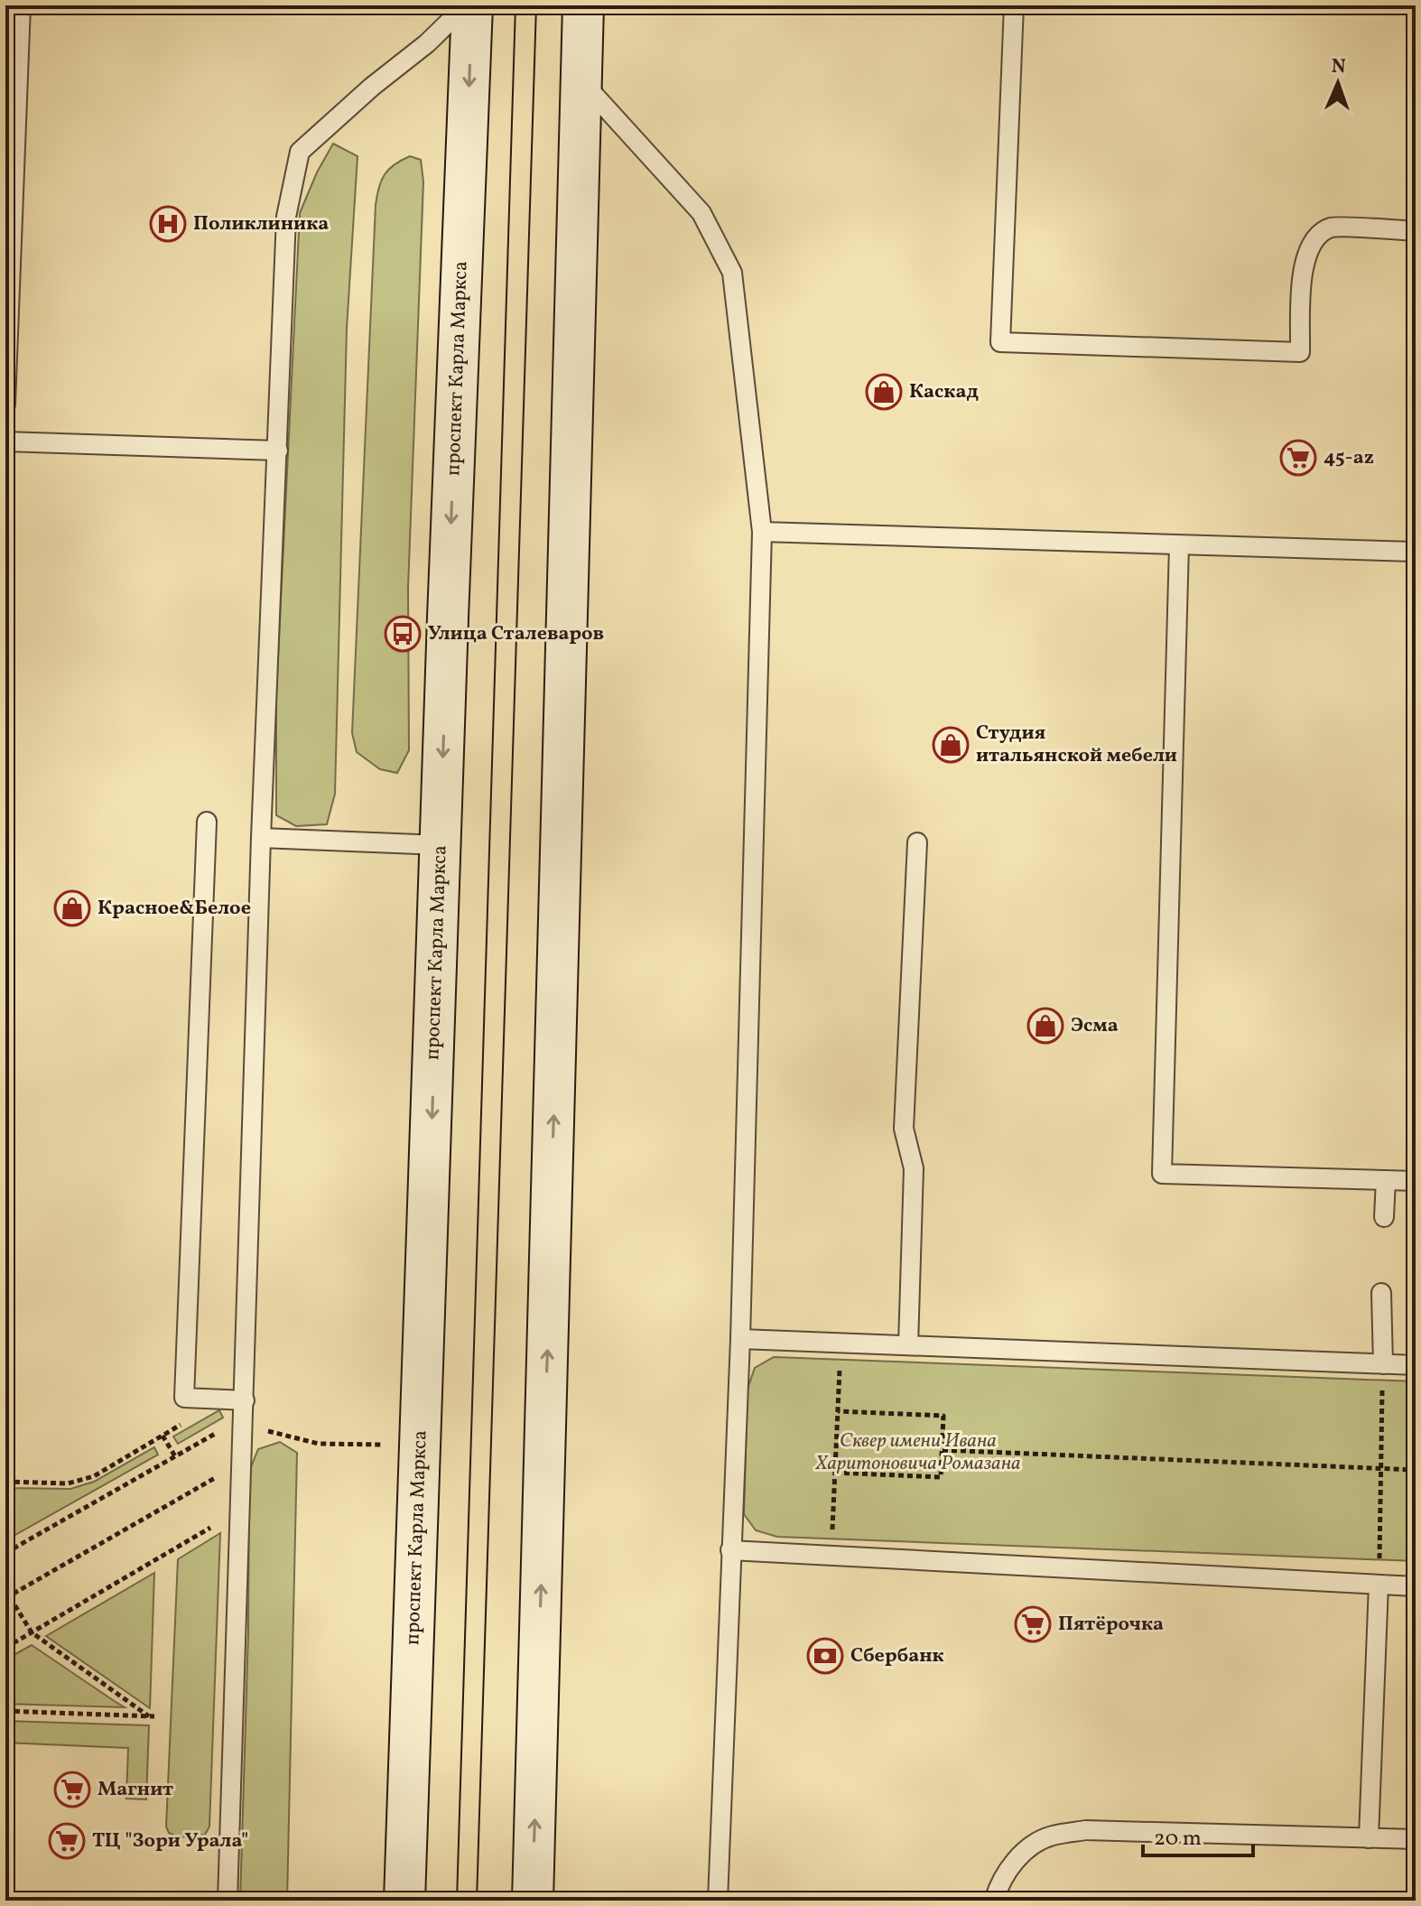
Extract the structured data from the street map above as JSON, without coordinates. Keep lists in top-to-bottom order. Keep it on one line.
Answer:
{"streets":{"main road":["проспект Карла Маркса"]},"parks":["Сквер имени Ивана Харитоновича Ромазана"],"places":{"hospital":["Поликлиника"],"shop":["Каскад","Студия итальянской мебели","Красное&Белое","Эсма"],"supermarket":["45-az","Пятёрочка","Магнит","ТЦ \"Зори Урала\""],"bus stop":["Улица Сталеваров"],"bank":["Сбербанк"]},"scale_bar":"20 m","north":"top"}
